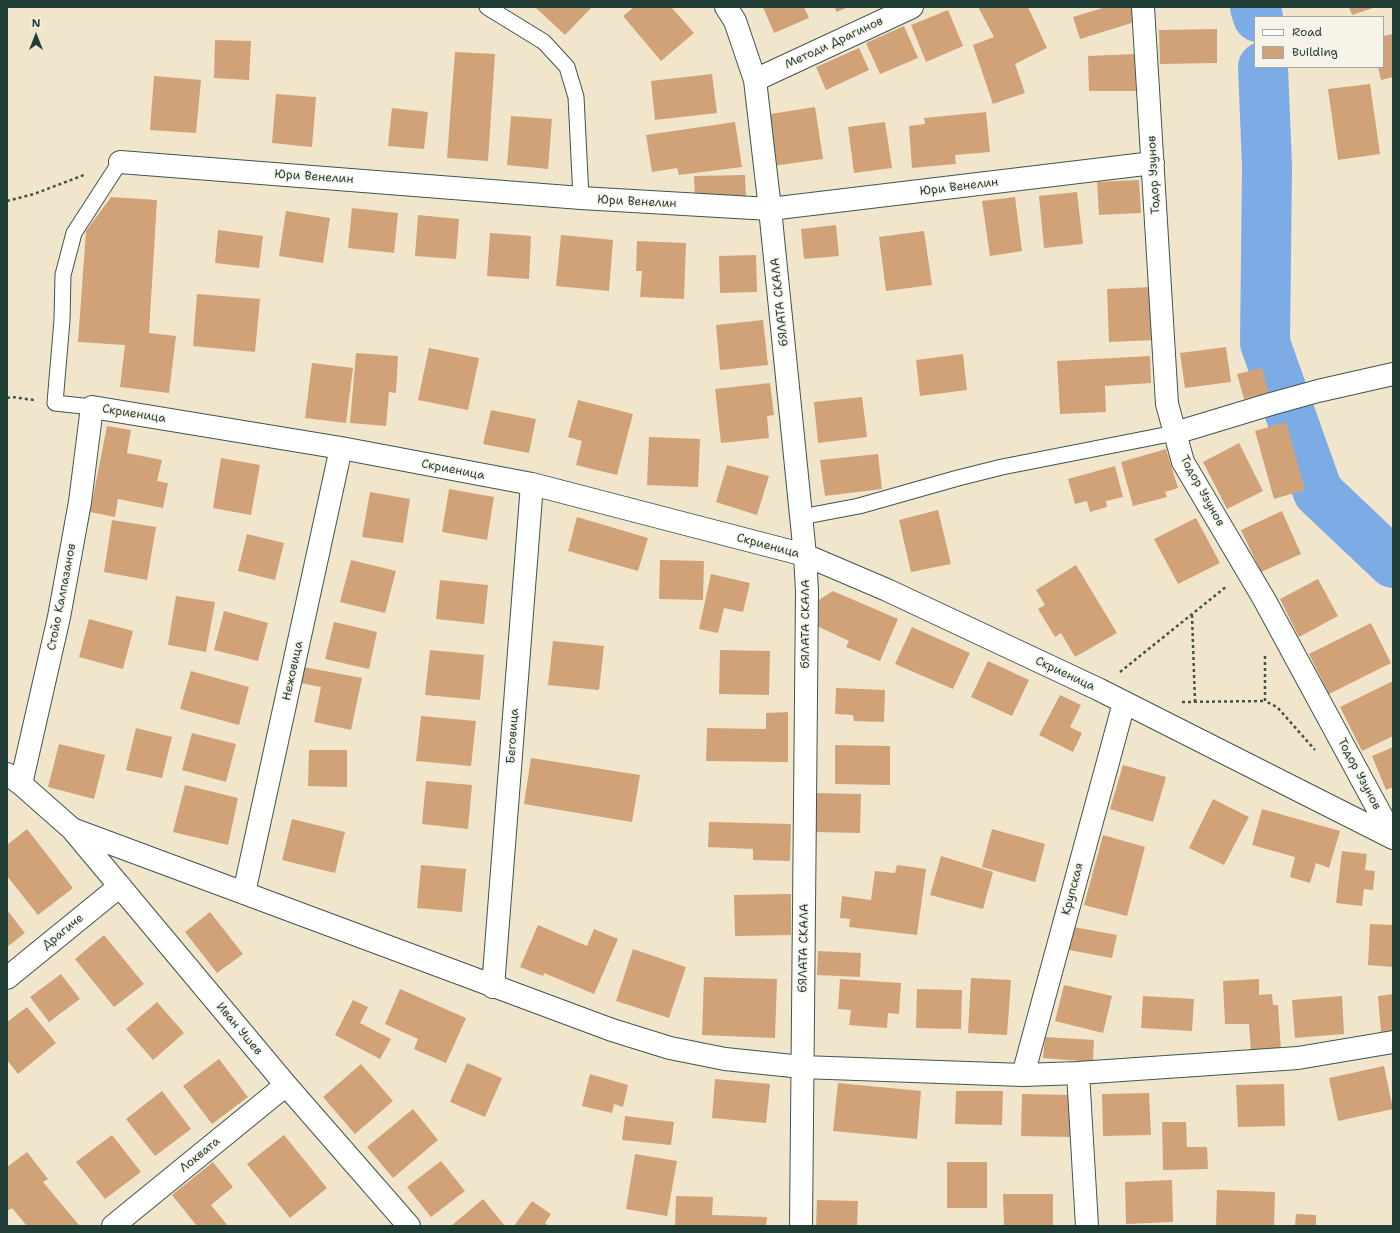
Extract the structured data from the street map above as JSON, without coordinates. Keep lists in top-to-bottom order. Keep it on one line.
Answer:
{"streets":{"street":["Методи Драгинов","Тодор Узунов","Юри Венелин","бЯЛАТА СКАЛА","Скриеница","Стойо Калпазанов","Нежовица","Беговица","Крупская","Драгиче","Иван Ушев","Локвата"]},"crossings":[["Методи Драгинов","бЯЛАТА СКАЛА"],["Тодор Узунов","Юри Венелин"],["Тодор Узунов","Скриеница"],["Юри Венелин","бЯЛАТА СКАЛА"],["бЯЛАТА СКАЛА","Скриеница"],["Скриеница","Стойо Калпазанов"],["Скриеница","Нежовица"],["Скриеница","Беговица"],["Скриеница","Крупская"],["Драгиче","Иван Ушев"],["Иван Ушев","Локвата"]],"legend":["Road","Building"],"north":"top"}
